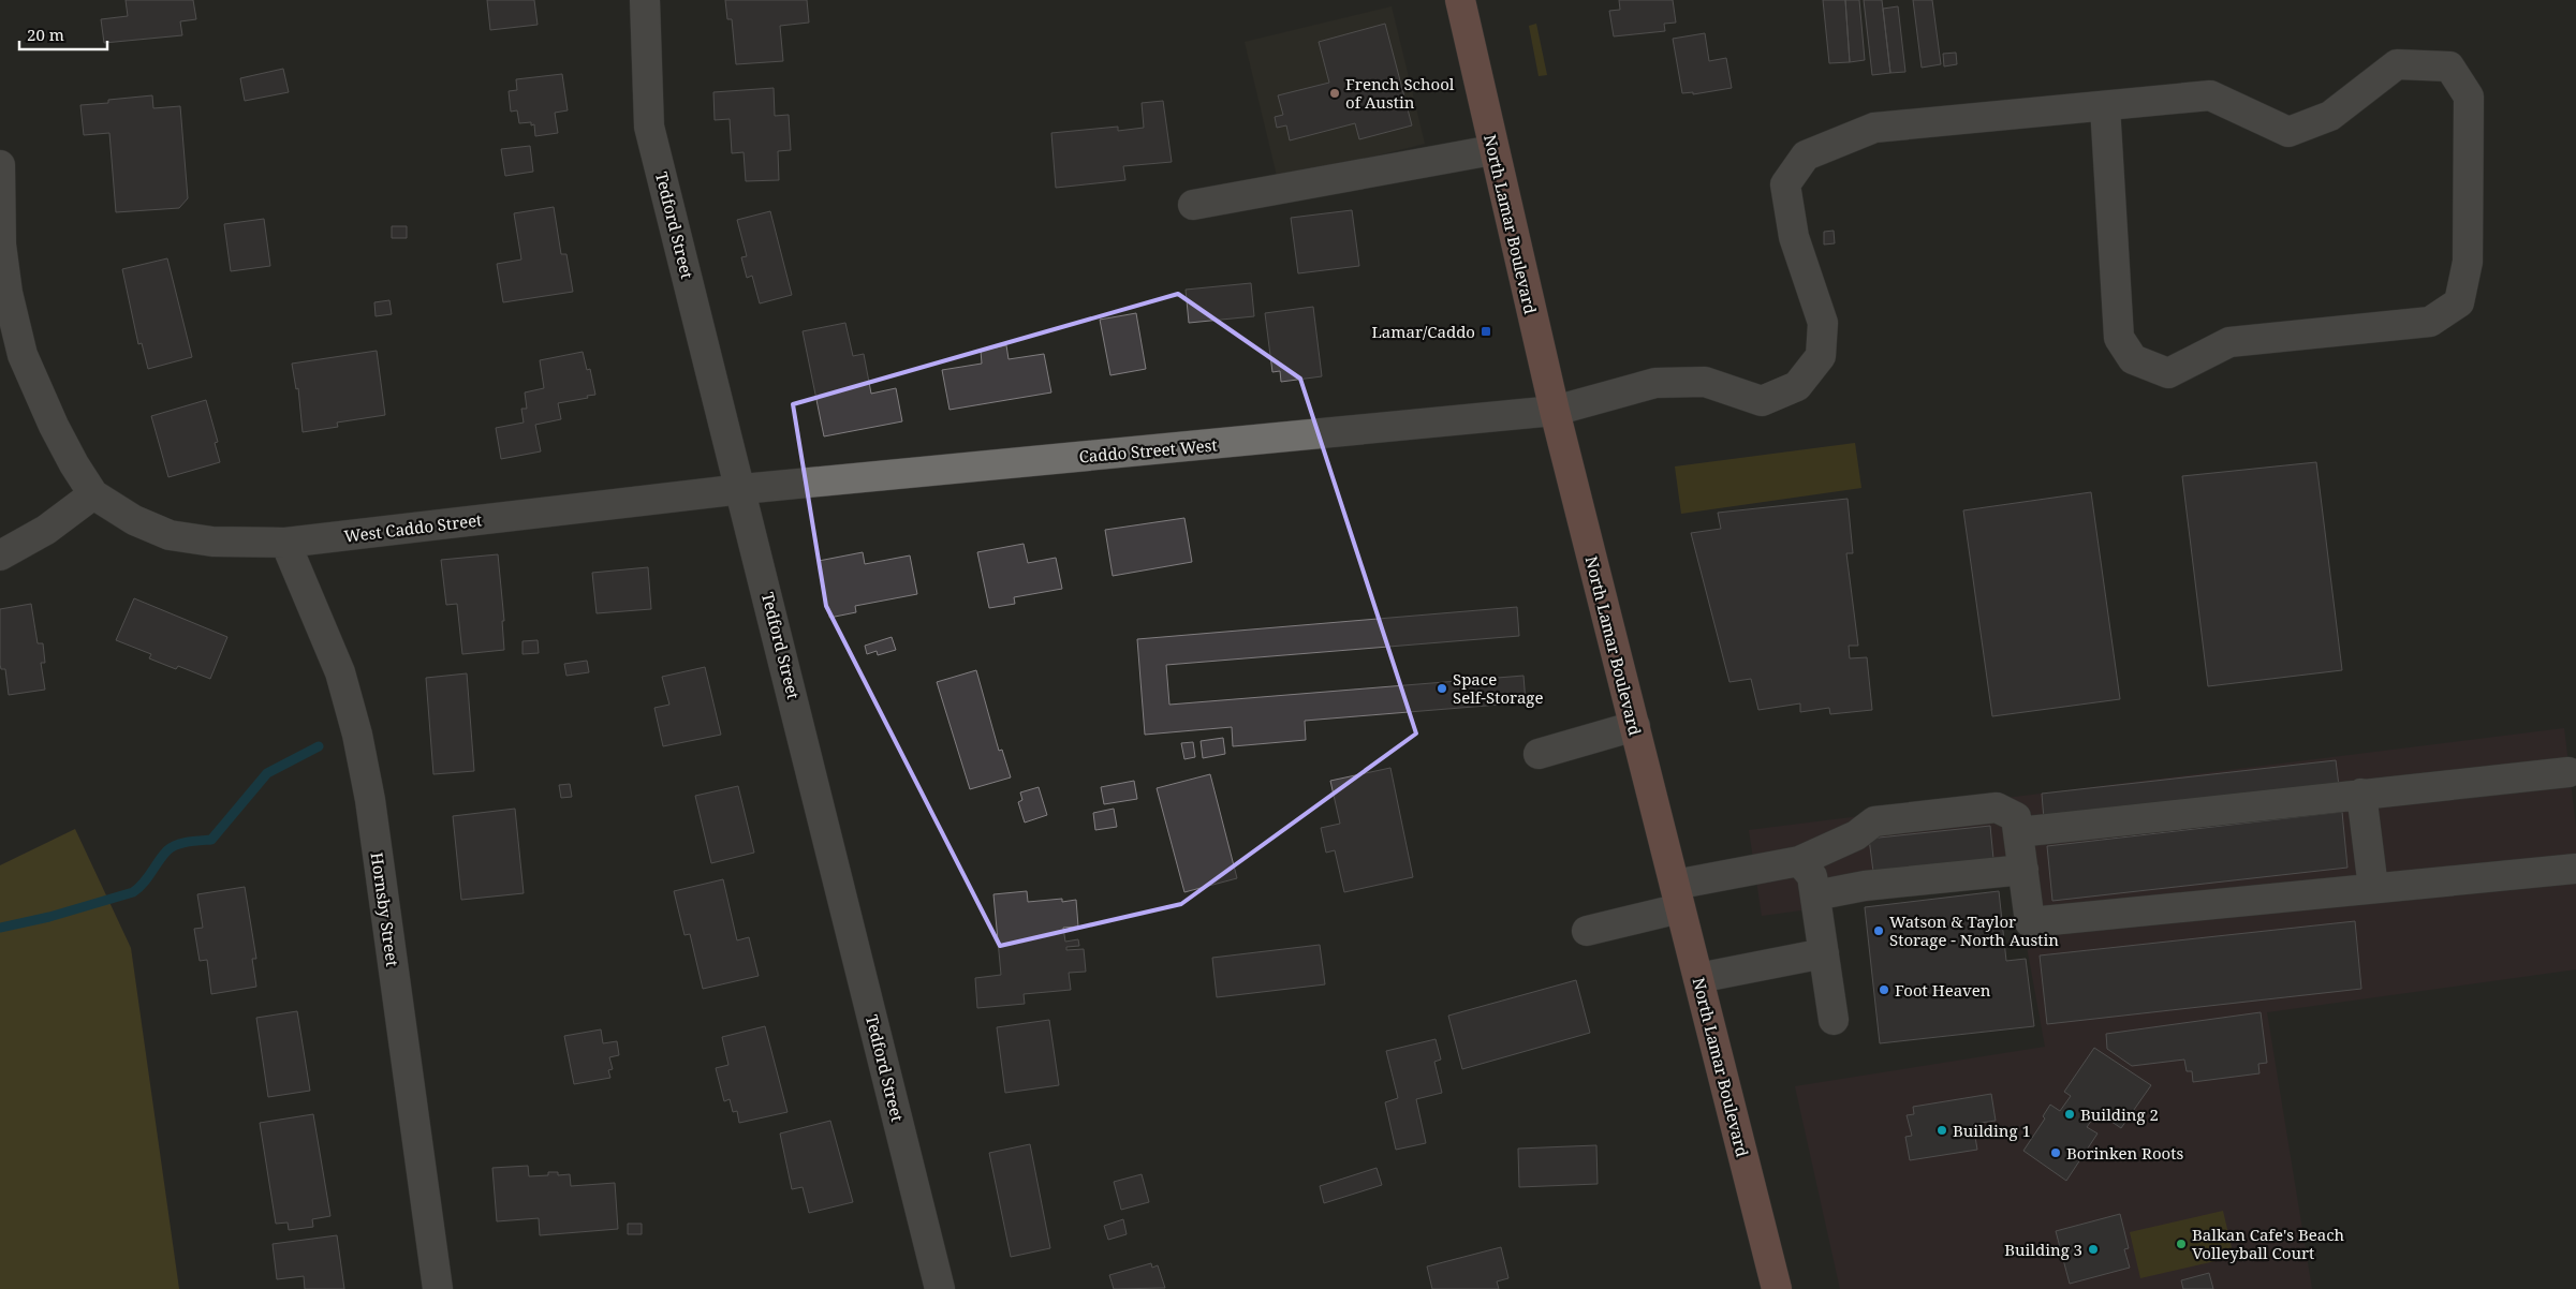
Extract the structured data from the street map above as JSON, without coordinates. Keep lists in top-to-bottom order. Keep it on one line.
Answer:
{"streets":{"main road":["North Lamar Boulevard"],"street":["Tedford Street","Caddo Street West","West Caddo Street","Hornsby Street"]},"crossings":[["North Lamar Boulevard","Caddo Street West"],["Tedford Street","Caddo Street West"],["Tedford Street","West Caddo Street"],["Caddo Street West","West Caddo Street"],["West Caddo Street","Hornsby Street"]],"places":{"other":["French School of Austin","Space Self-Storage","Watson & Taylor Storage - North Austin","Foot Heaven","Building 2","Building 1","Borinken Roots","Balkan Cafe's Beach Volleyball Court","Building 3"],"transit":["Lamar/Caddo"]},"scale_bar":"20 m"}
